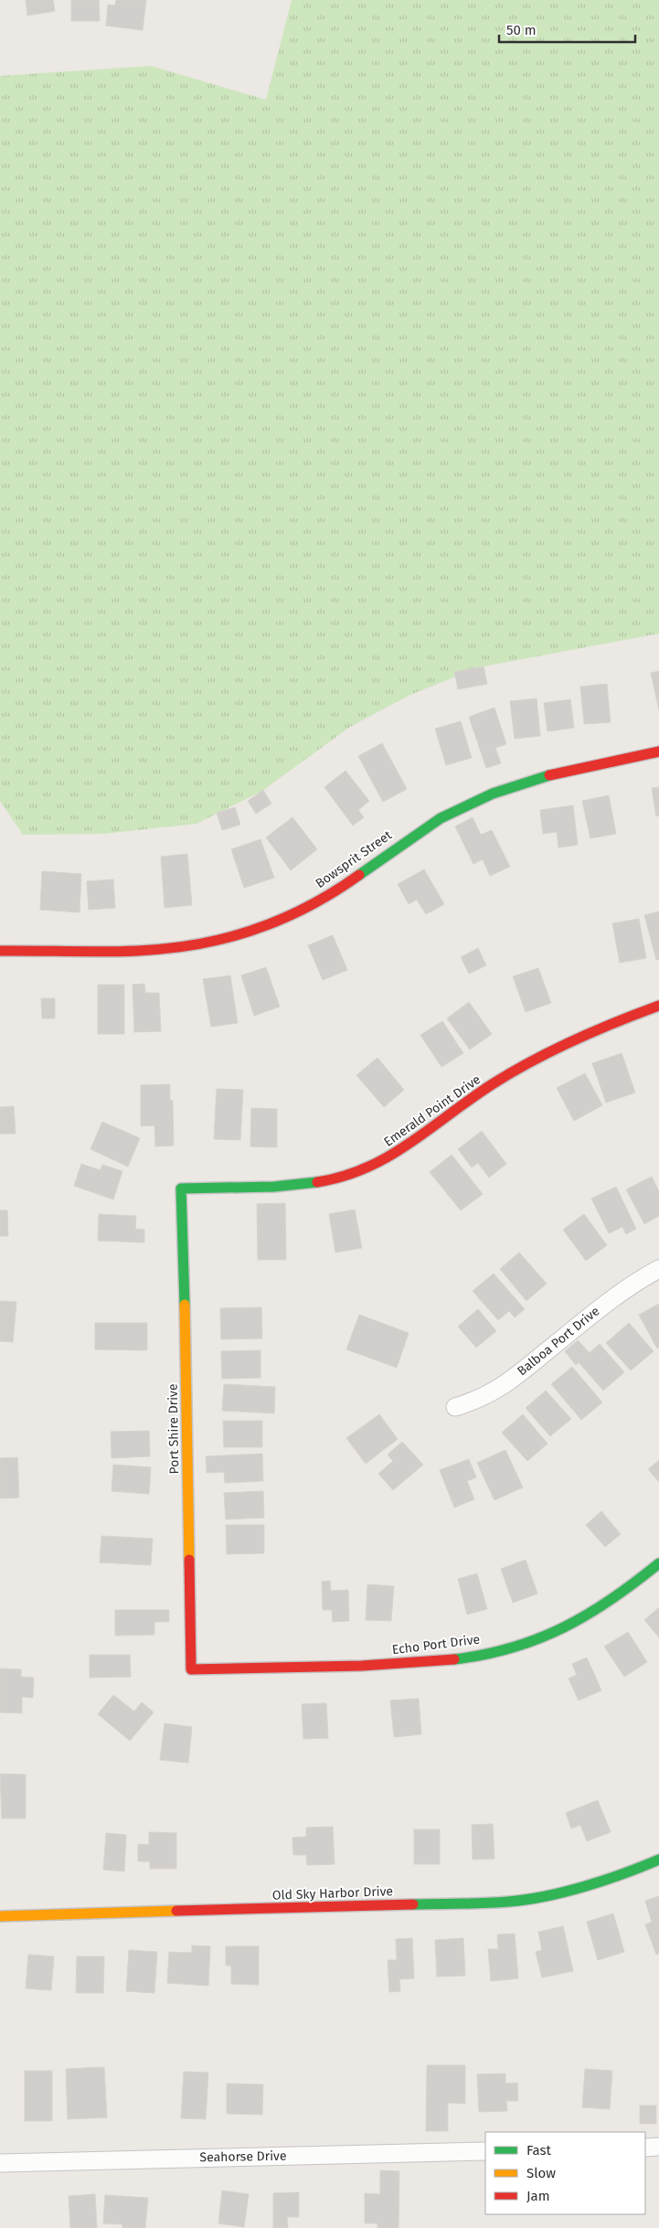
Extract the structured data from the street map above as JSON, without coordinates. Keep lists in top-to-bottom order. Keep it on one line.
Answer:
{"streets":{"street":["Bowsprit Street","Emerald Point Drive","Balboa Port Drive","Port Shire Drive","Echo Port Drive","Old Sky Harbor Drive","Seahorse Drive"]},"crossings":[["Emerald Point Drive","Port Shire Drive"],["Port Shire Drive","Echo Port Drive"]],"legend":["Fast","Slow","Jam"],"scale_bar":"50 m"}
